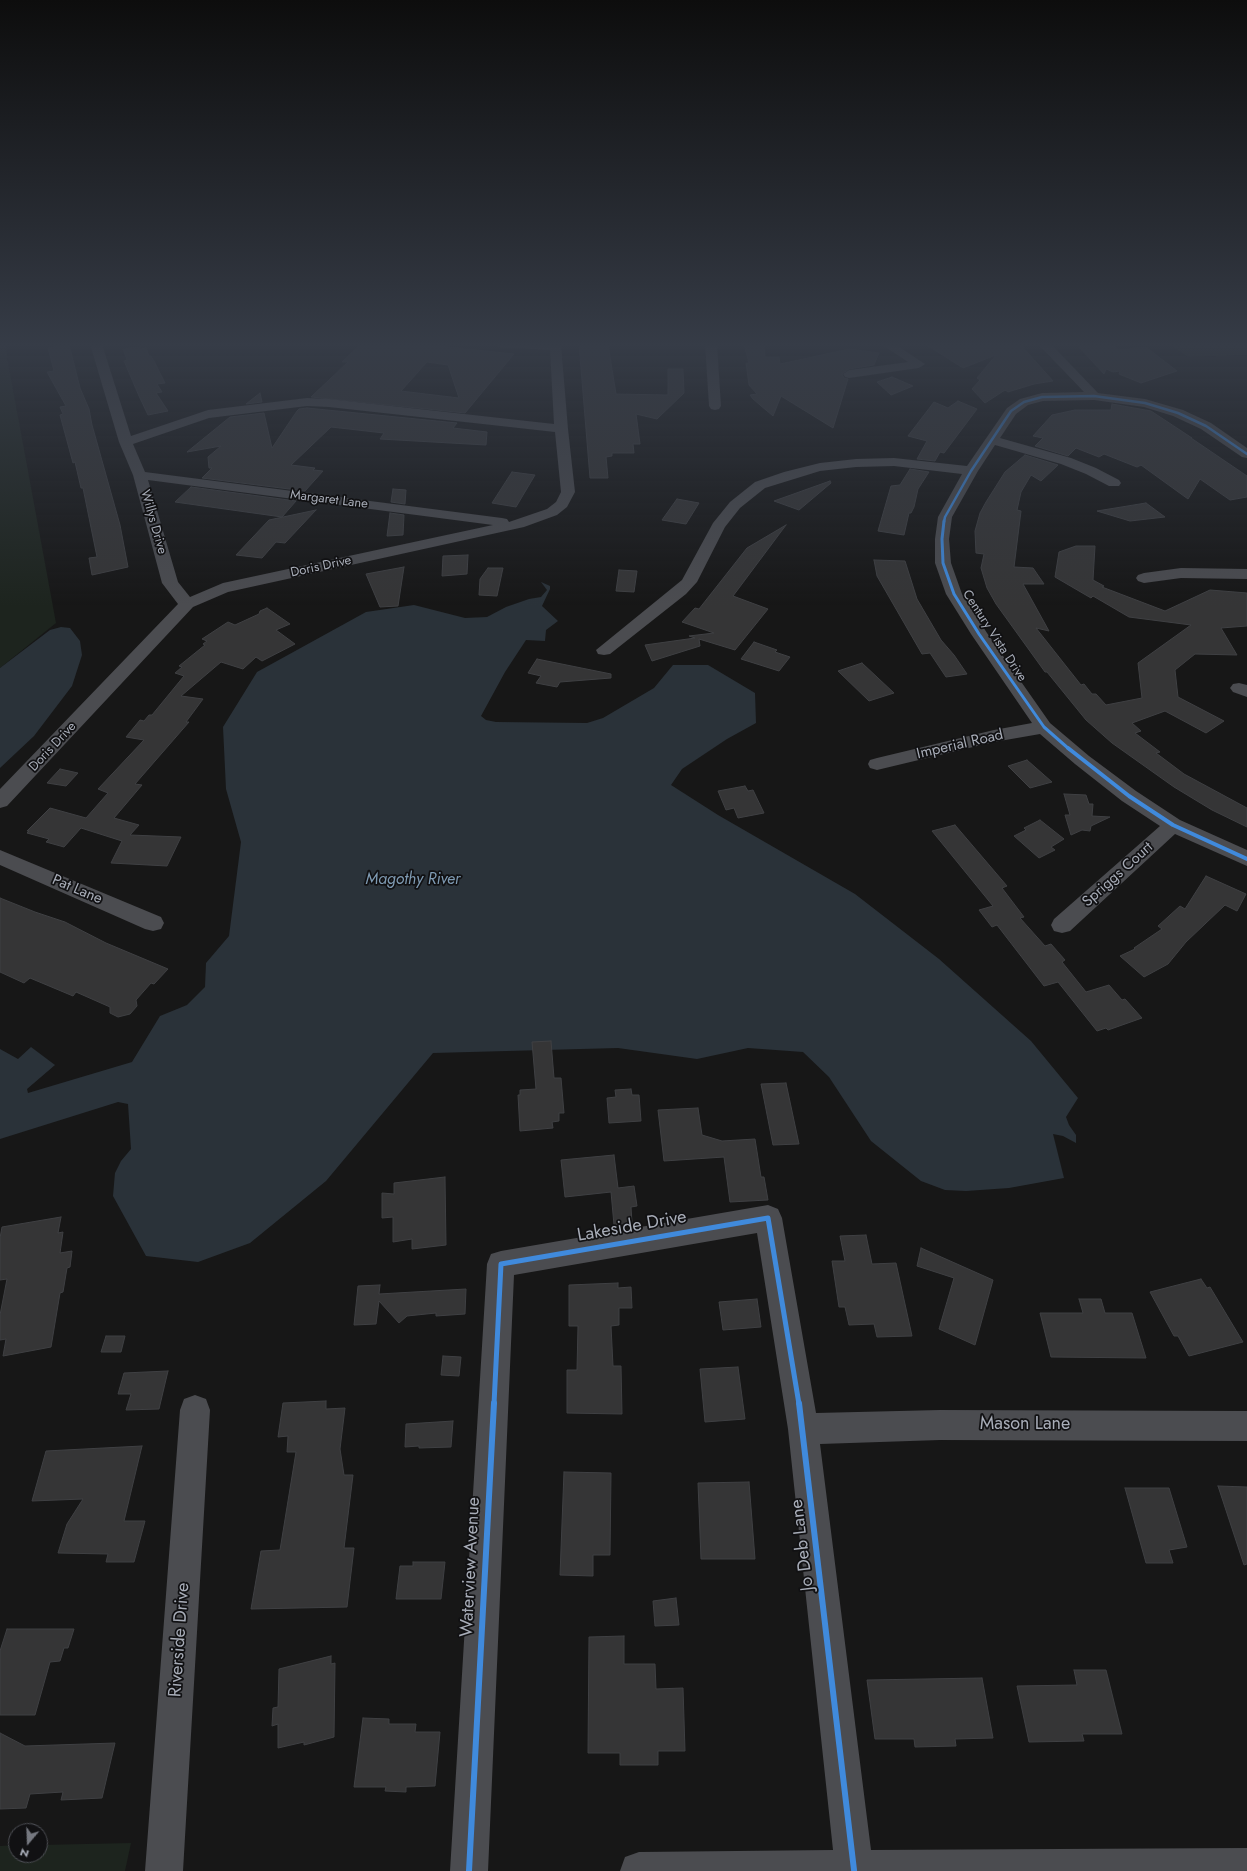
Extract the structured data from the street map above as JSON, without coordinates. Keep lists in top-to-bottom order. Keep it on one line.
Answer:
{"streets":{"street":["Margaret Lane","Willys Drive","Doris Drive","Century Vista Drive","Imperial Road","Spriggs Court","Pat Lane","Lakeside Drive","Mason Lane","Jo Deb Lane","Waterview Avenue","Riverside Drive"]},"crossings":[["Margaret Lane","Willys Drive"],["Margaret Lane","Doris Drive"],["Willys Drive","Doris Drive"],["Century Vista Drive","Imperial Road"],["Century Vista Drive","Spriggs Court"],["Lakeside Drive","Jo Deb Lane"],["Lakeside Drive","Waterview Avenue"],["Mason Lane","Jo Deb Lane"]],"water":["Magothy River"],"north":"bottom"}
